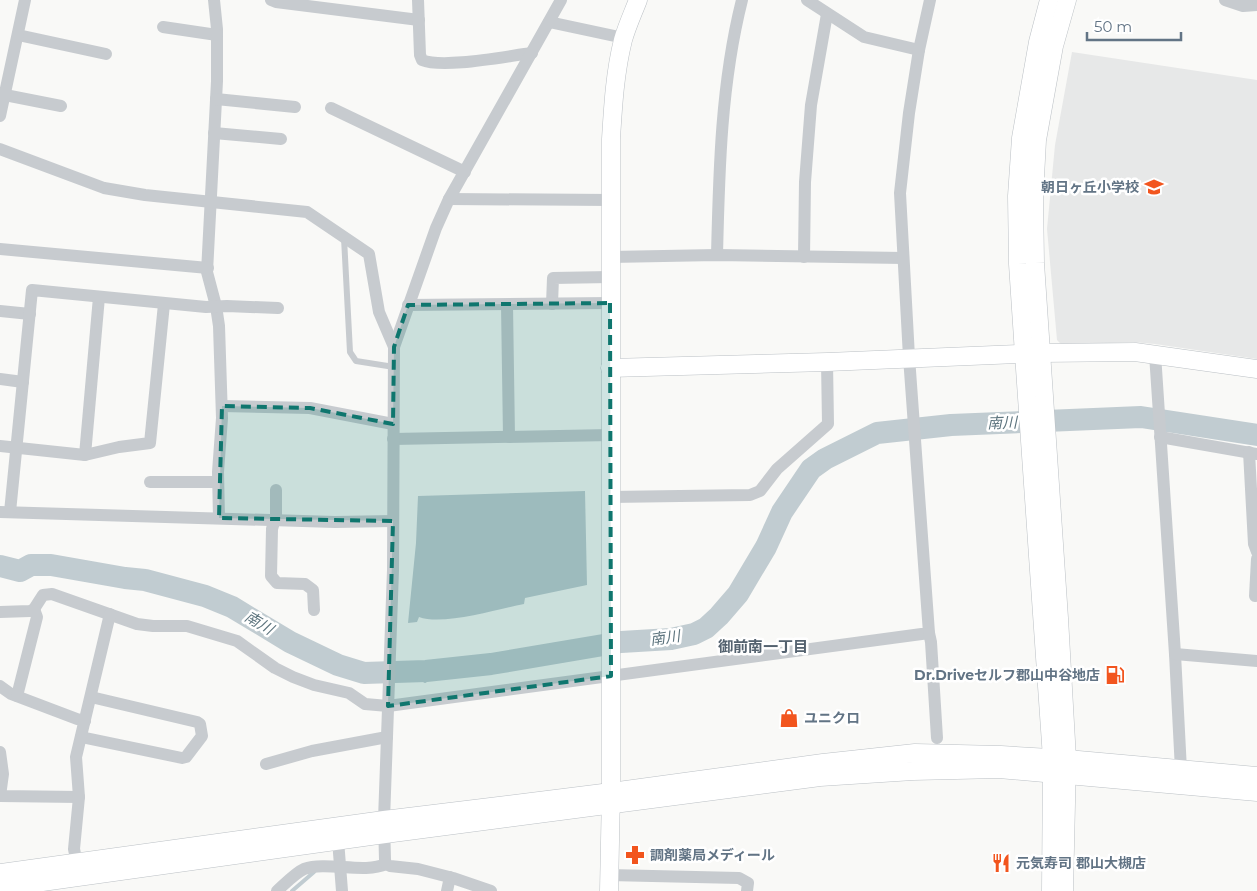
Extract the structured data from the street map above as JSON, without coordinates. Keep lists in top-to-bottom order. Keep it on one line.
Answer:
{"districts":["御前南一丁目"],"water":["南川"],"places":{"school or university":["朝日ヶ丘小学校"],"fuel station":["Dr.Driveセルフ郡山中谷地店"],"shop":["ユニクロ"],"pharmacy":["調剤薬局メディール"],"restaurant":["元気寿司 郡山大槻店"]},"scale_bar":"50 m"}
